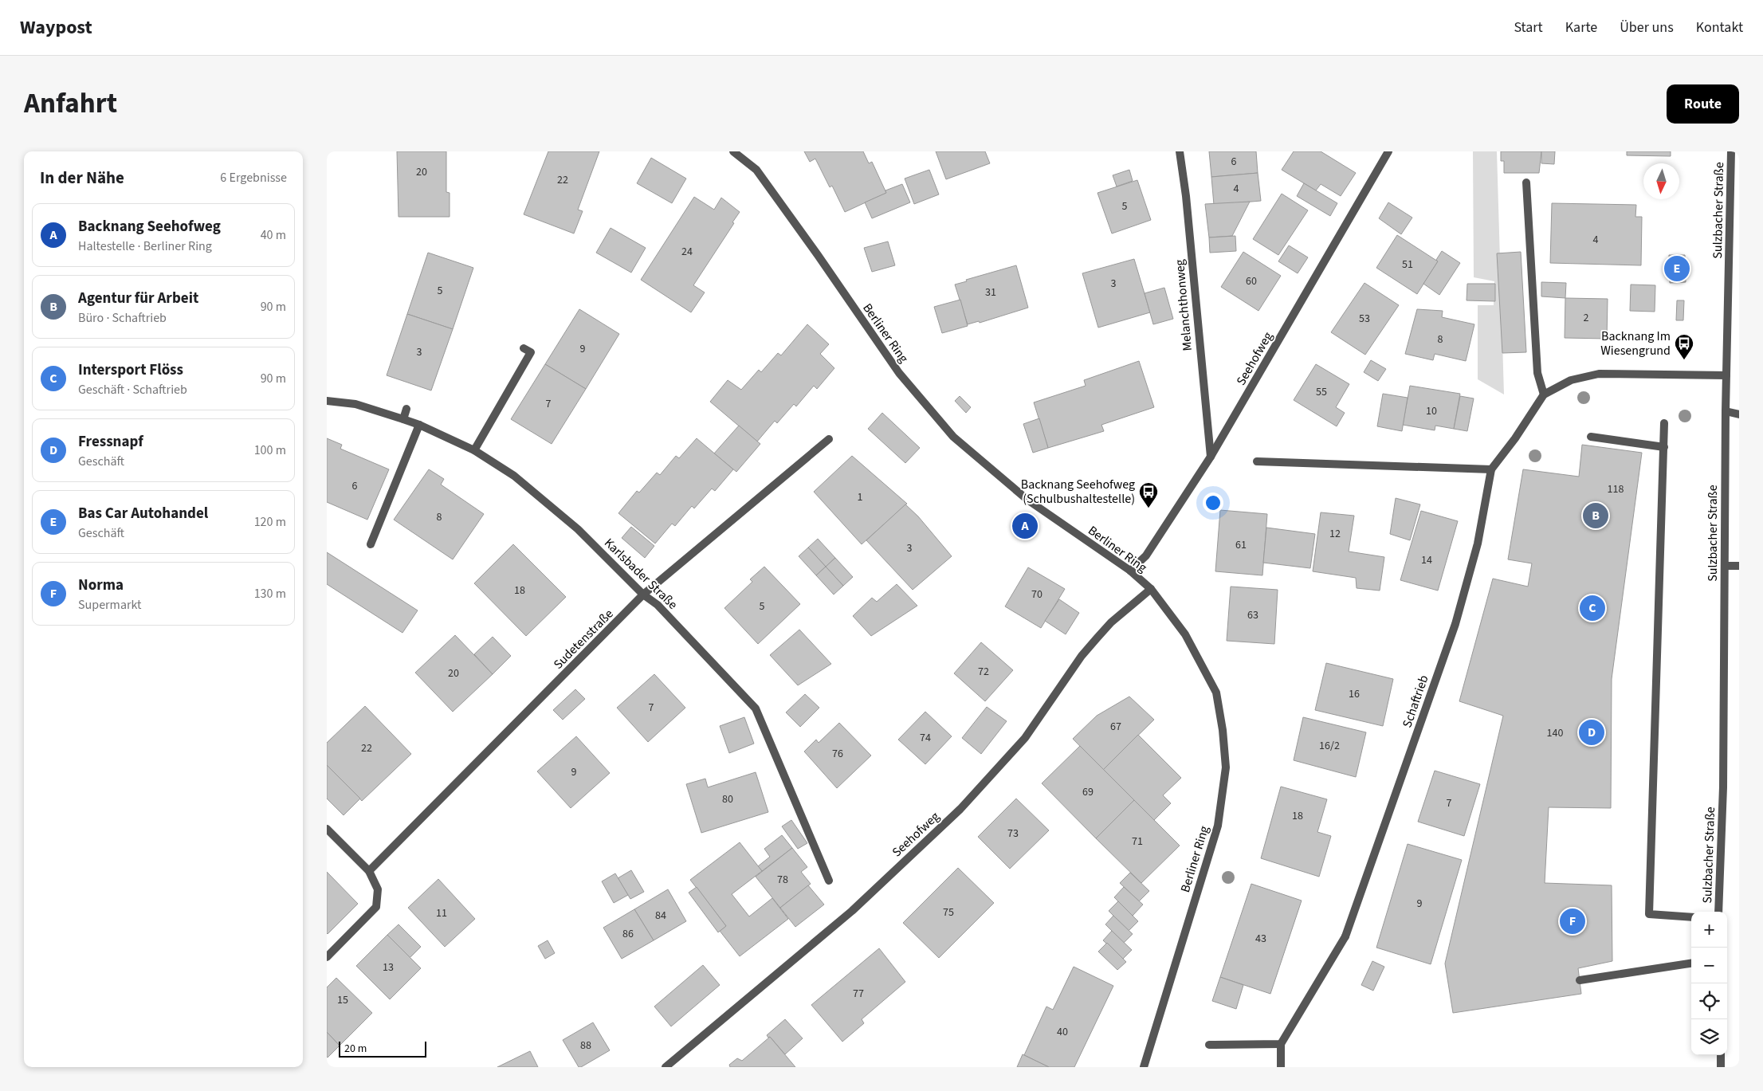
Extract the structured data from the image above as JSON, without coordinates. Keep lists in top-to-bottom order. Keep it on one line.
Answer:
{"streets":{"street":["Sulzbacher Straße","Melanchthonweg","Berliner Ring","Seehofweg","Karlsbader Straße","Sudetenstraße","Schaftrieb"]},"crossings":[["Sulzbacher Straße","Schaftrieb"],["Melanchthonweg","Seehofweg"],["Berliner Ring","Seehofweg"],["Karlsbader Straße","Sudetenstraße"]],"places":{"bus stop":["Backnang Im Wiesengrund","Backnang Seehofweg (Schulbushaltestelle)"]},"house_numbers":["6","20","22","4","5","4","24","51","60","3","5","31","2","53","8","9","3","55","7","10","6","118","1","8","12","61","3","14","18","70","5","63","72","20","16","7","67","140","74","16/2","22","76","9","69","80","7","18","73","71","78","9","75","11","84","86","43","13","77","15","40","88"],"scale_bar":"20 m","north":"bottom","page":{"header":"Waypost","nav":["Start","Karte","Über uns","Kontakt"],"title":"Anfahrt","buttons":"Route","heading":["In der Nähe","6 Ergebnisse"],"list":[{"mark":"A","name":"Backnang Seehofweg","note":"Haltestelle · Berliner Ring","value":"40 m"},{"mark":"B","name":"Agentur für Arbeit","note":"Büro · Schaftrieb","value":"90 m"},{"mark":"C","name":"Intersport Flöss","note":"Geschäft · Schaftrieb","value":"90 m"},{"mark":"D","name":"Fressnapf","note":"Geschäft","value":"100 m"},{"mark":"E","name":"Bas Car Autohandel","note":"Geschäft","value":"120 m"},{"mark":"F","name":"Norma","note":"Supermarkt","value":"130 m"}],"pins":["E","B","A","C","D","F"],"map_buttons":["+","−"],"scale":"20 m"}}
